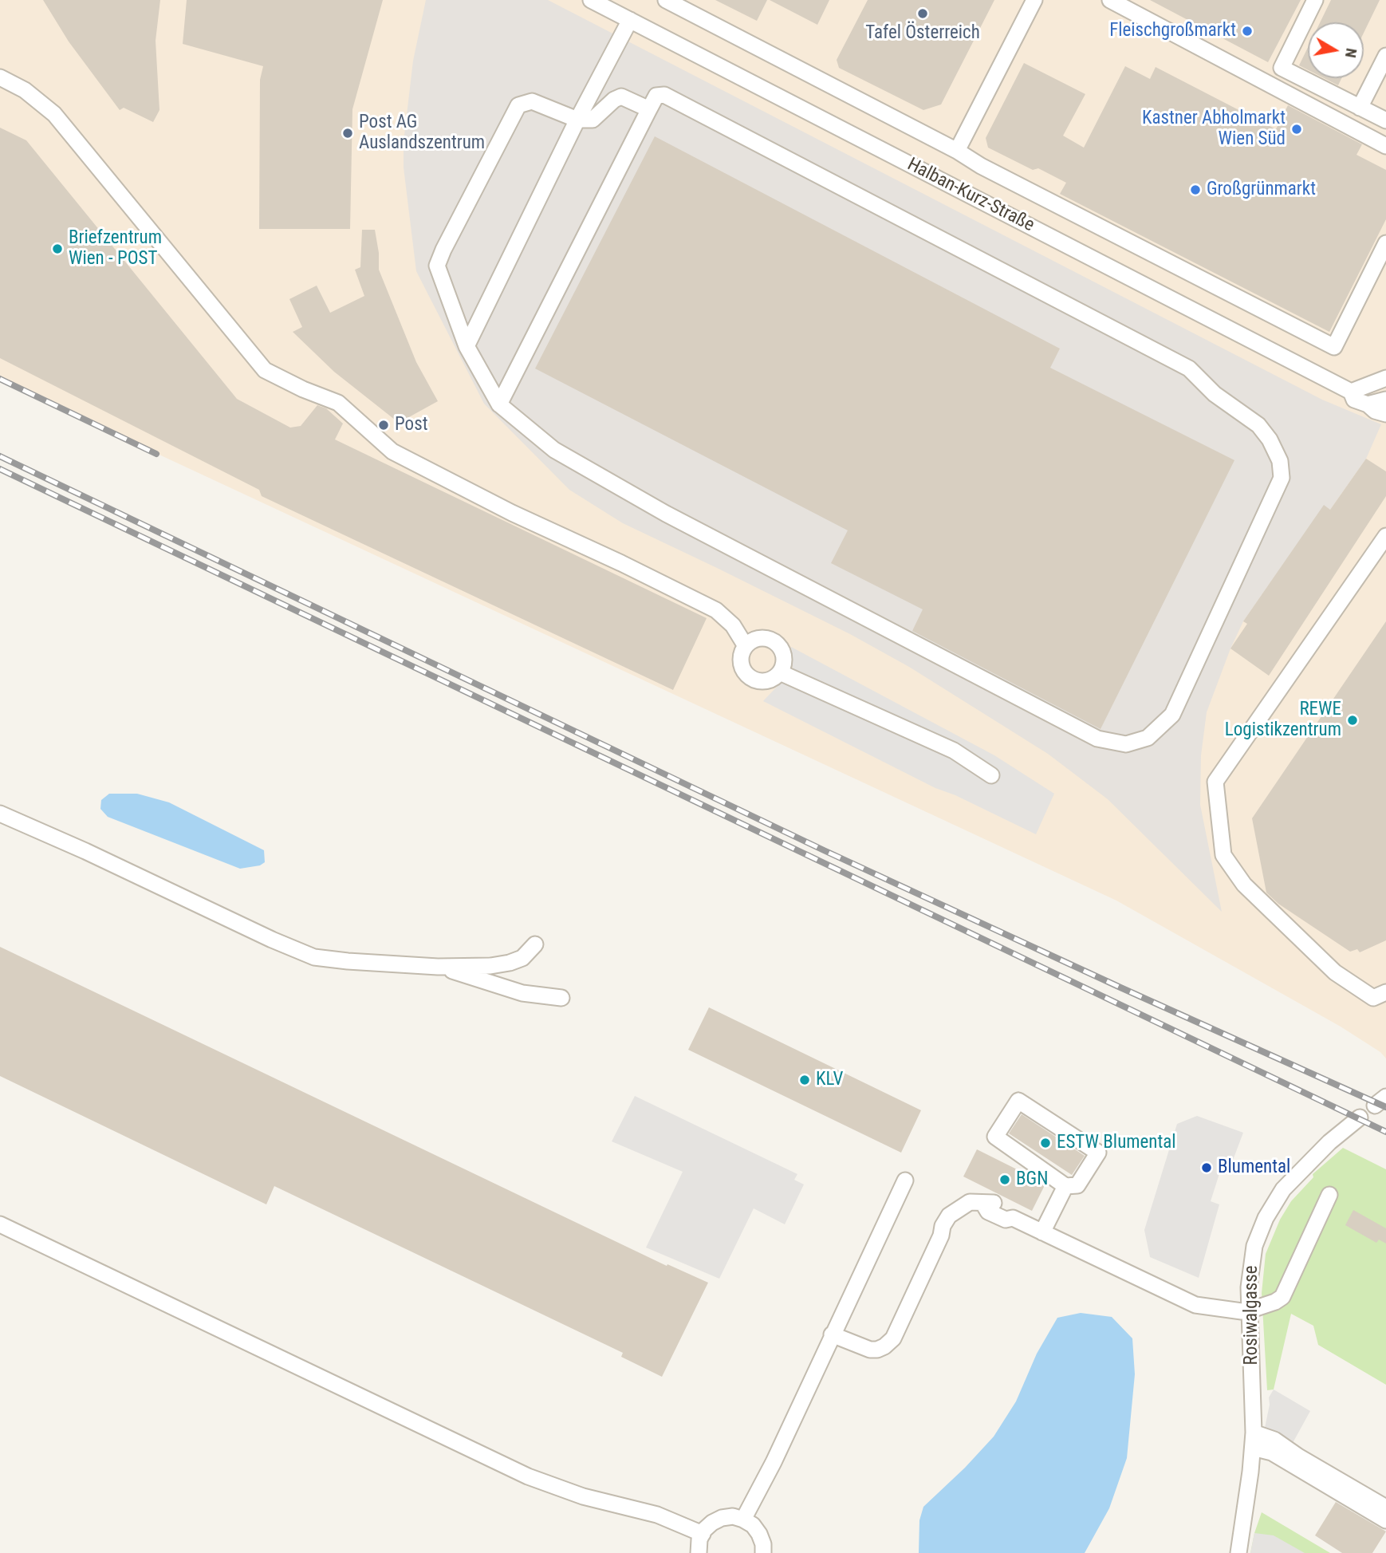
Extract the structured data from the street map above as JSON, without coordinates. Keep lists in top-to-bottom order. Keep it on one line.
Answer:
{"streets":{"street":["Halban-Kurz-Straße","Rosiwalgasse"]},"places":["Tafel Österreich","Fleischgroßmarkt","Kastner Abholmarkt Wien Süd","Post AG Auslandszentrum","Großgrünmarkt","Briefzentrum Wien - POST","Post","REWE Logistikzentrum","KLV","ESTW Blumental","Blumental","BGN"],"north":"right"}
